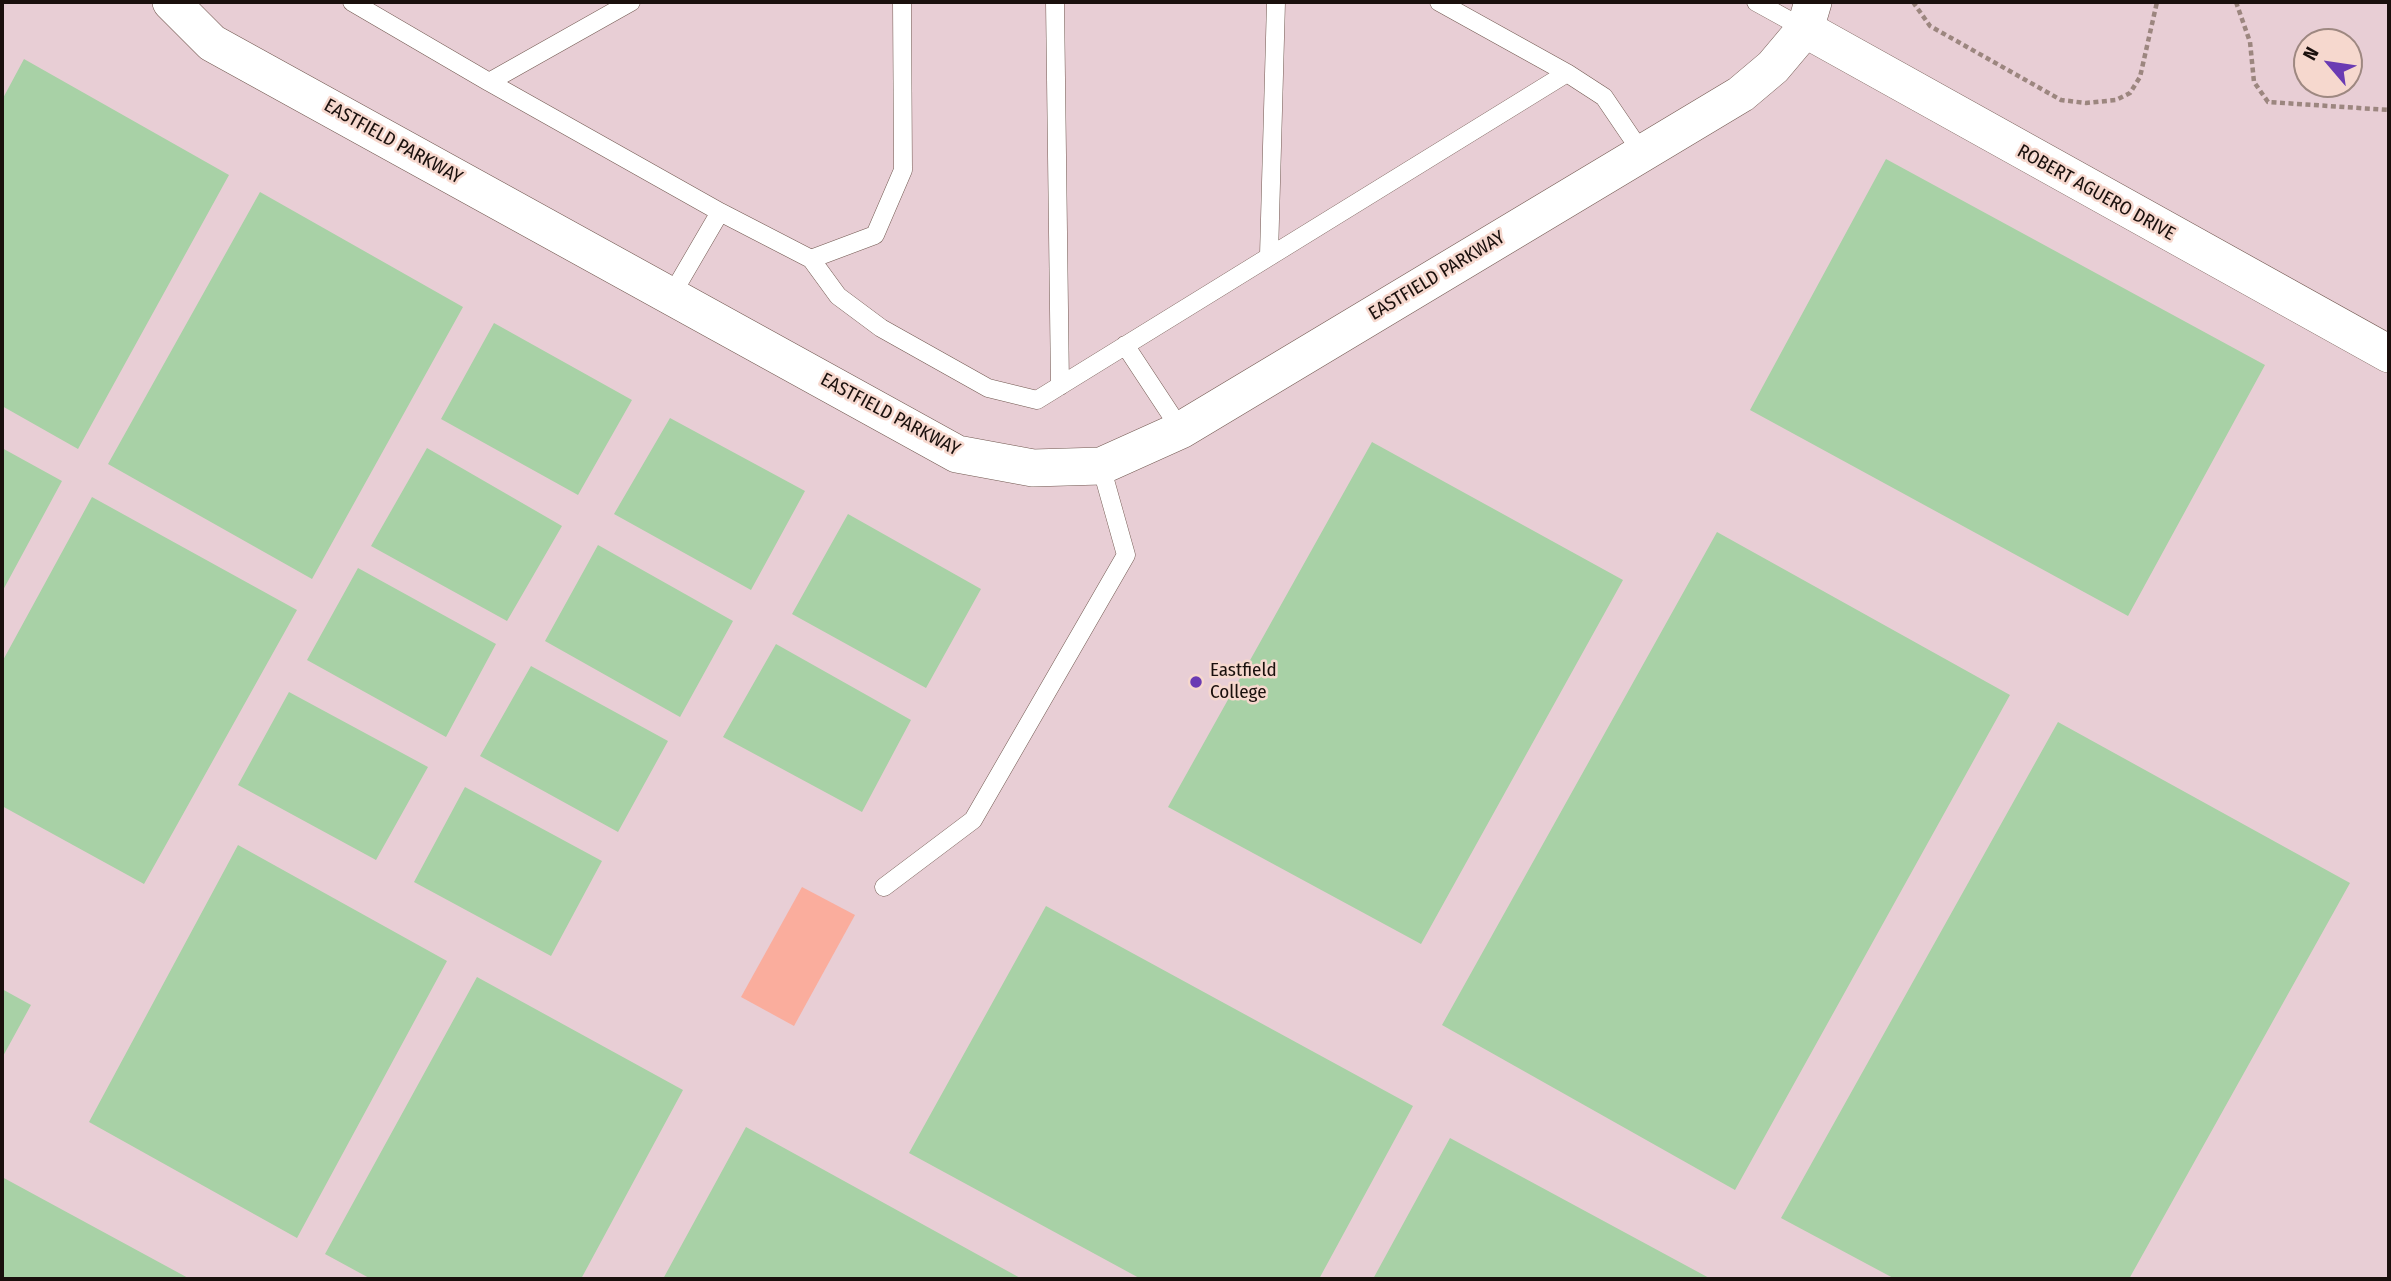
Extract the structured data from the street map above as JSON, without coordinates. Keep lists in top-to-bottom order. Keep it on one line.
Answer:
{"streets":{"street":["EASTFIELD PARKWAY","ROBERT AGUERO DRIVE"]},"crossings":[["EASTFIELD PARKWAY","ROBERT AGUERO DRIVE"]],"places":["Eastfield College"],"north":"top left"}
